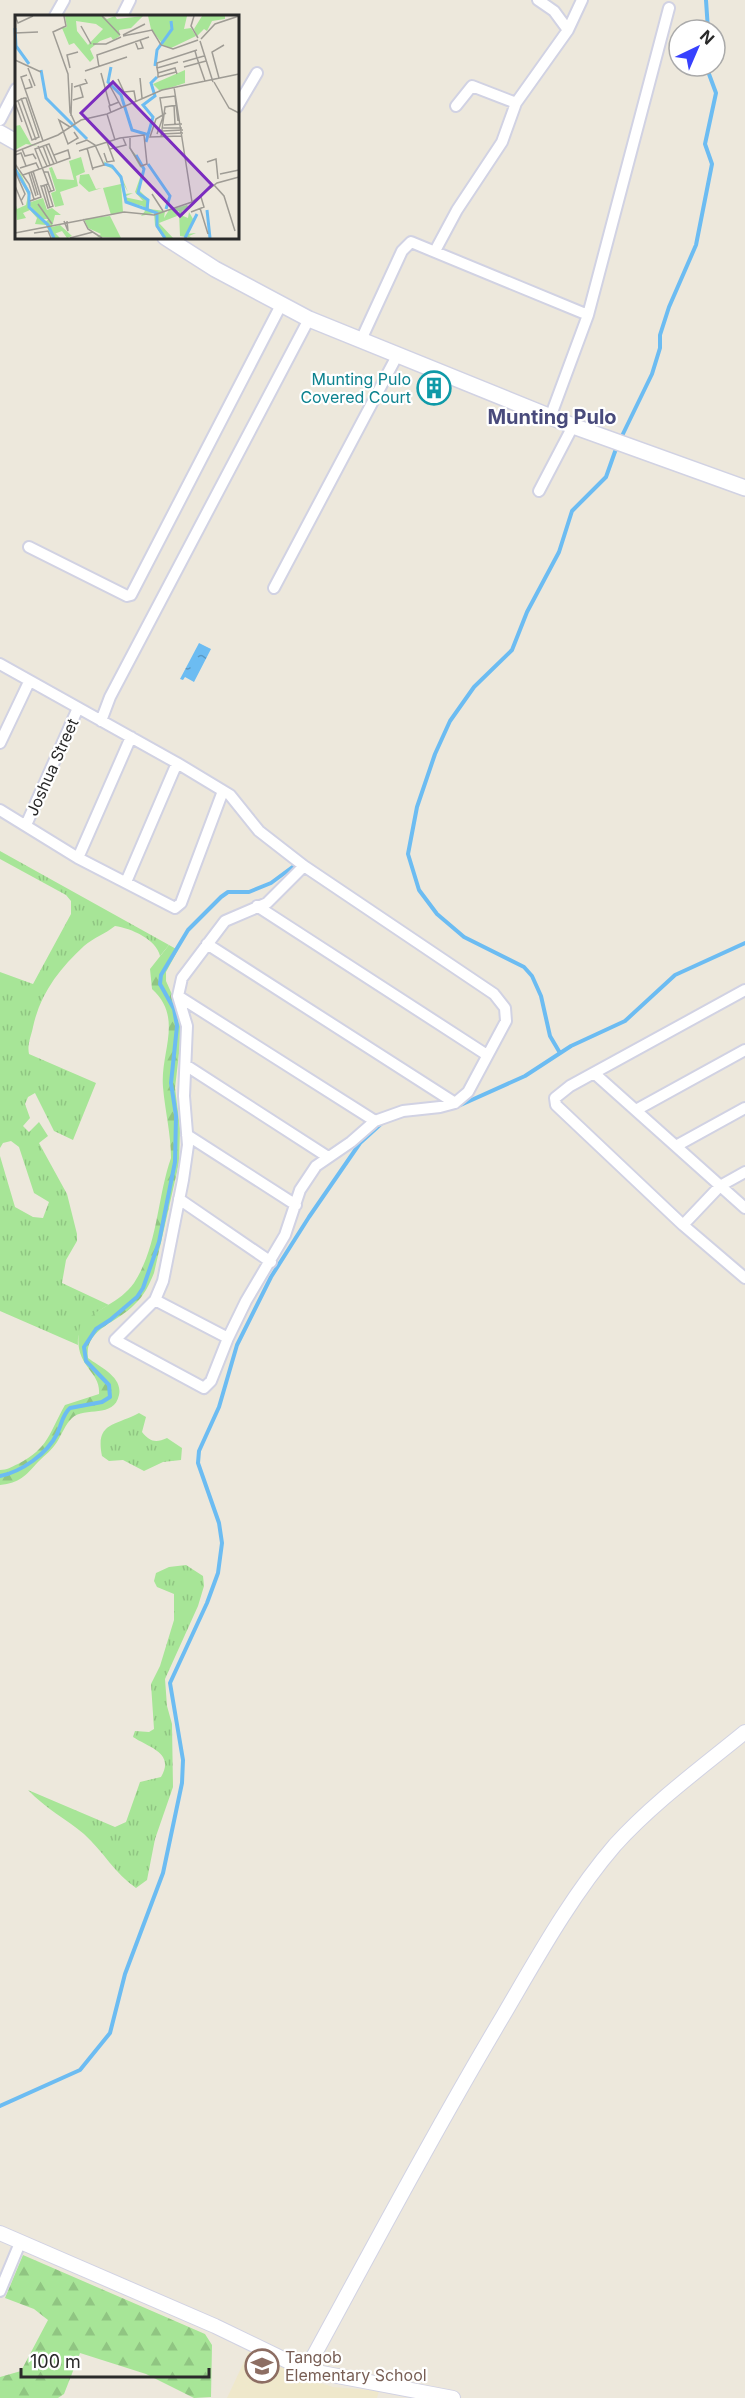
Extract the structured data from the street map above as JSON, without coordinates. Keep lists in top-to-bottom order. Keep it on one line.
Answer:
{"streets":{"street":["Joshua Street"]},"districts":["Munting Pulo"],"places":{"building":["Munting Pulo Covered Court"],"school or university":["Tangob Elementary School"]},"scale_bar":"100 m","north":"top right"}
